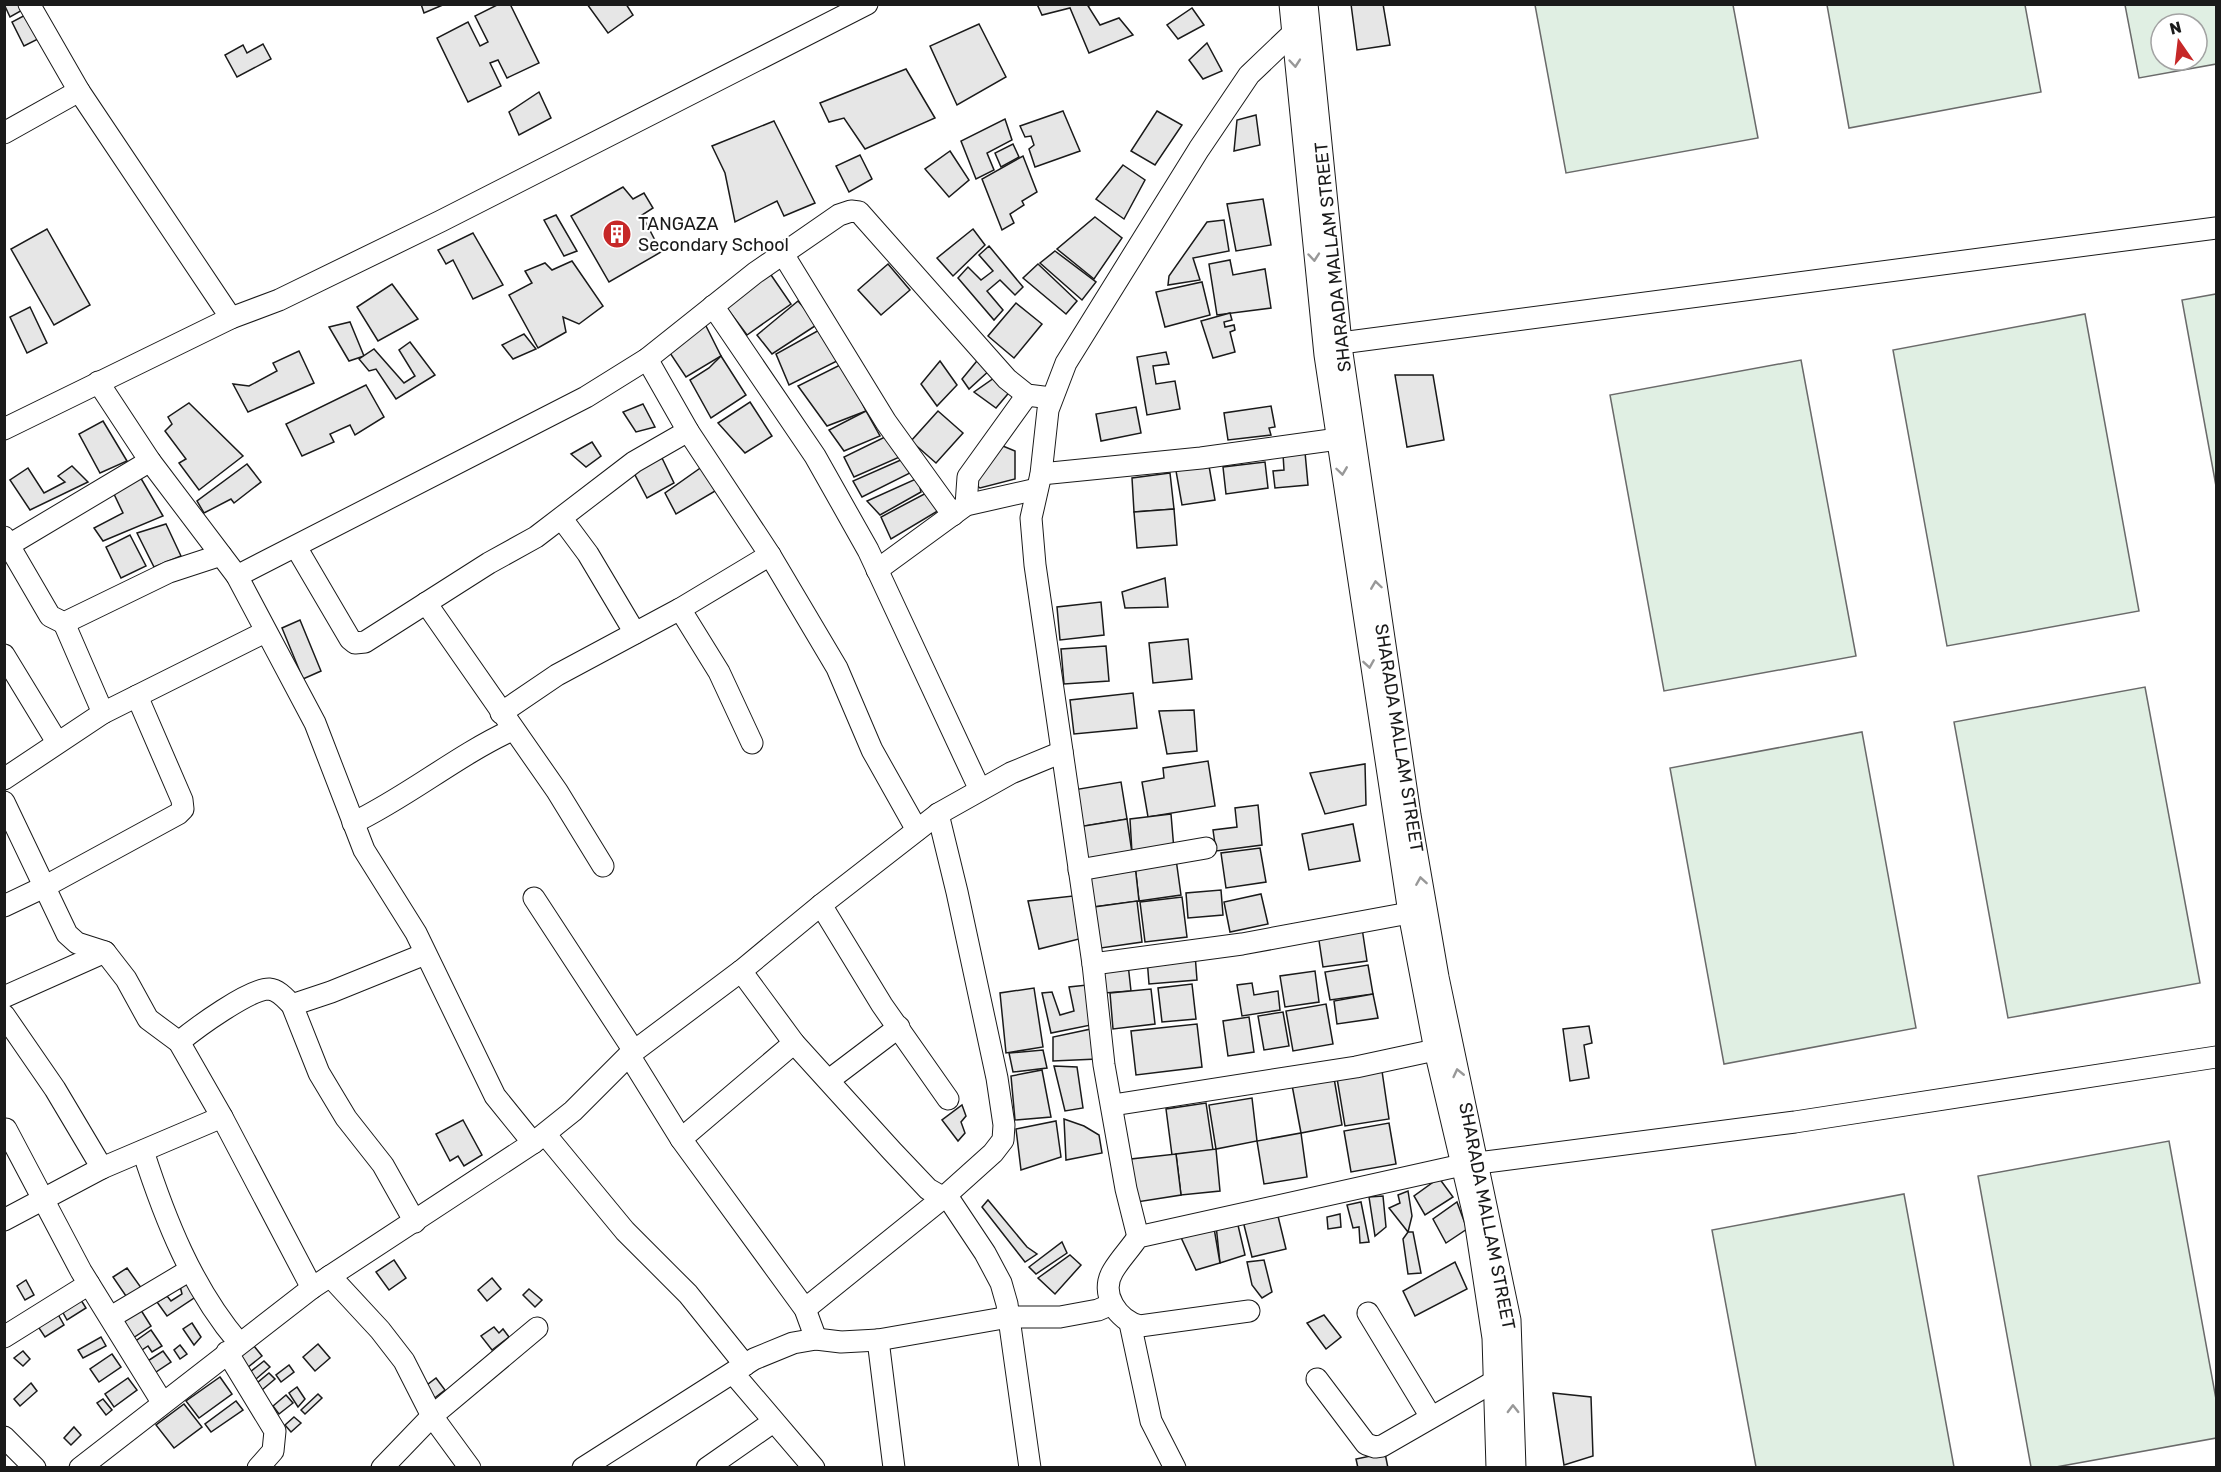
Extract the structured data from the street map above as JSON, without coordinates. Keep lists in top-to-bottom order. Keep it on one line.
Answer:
{"streets":{"street":["SHARADA MALLAM STREET"]},"places":{"building":["TANGAZA Secondary School"]},"north":"top"}
